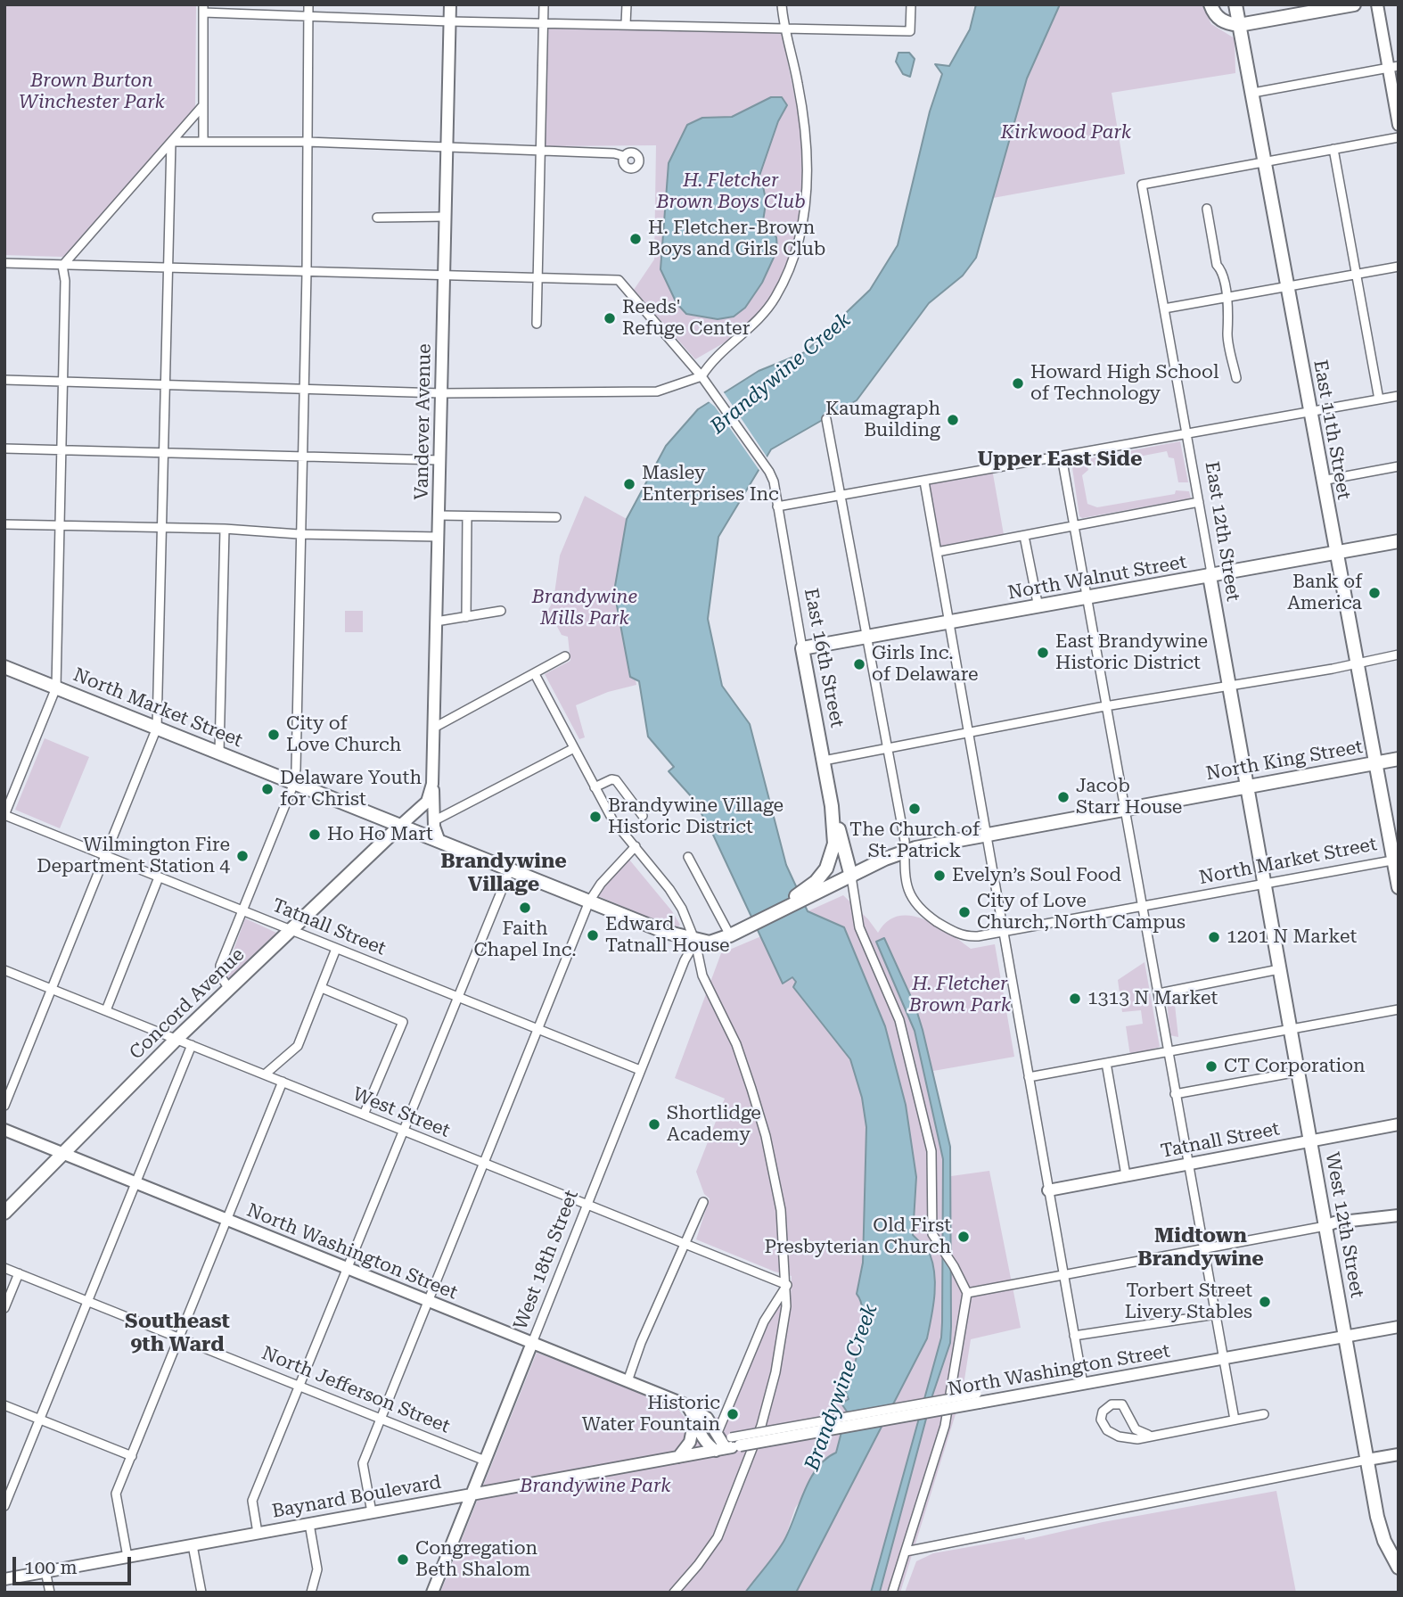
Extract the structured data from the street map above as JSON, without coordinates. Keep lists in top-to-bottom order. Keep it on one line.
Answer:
{"streets":{"main road":["East 11th Street","East 12th Street","North Walnut Street","East 16th Street","North Market Street","North King Street","Concord Avenue","West 12th Street"],"street":["Vandever Avenue","Tatnall Street","West Street","North Washington Street","West 18th Street","North Jefferson Street","Baynard Boulevard"]},"crossings":[["Vandever Avenue","East 16th Street"],["Vandever Avenue","North Market Street"],["Vandever Avenue","Concord Avenue"],["East 11th Street","East 12th Street"],["East 11th Street","North Walnut Street"],["East 11th Street","North Market Street"],["East 11th Street","North King Street"],["East 12th Street","North Walnut Street"],["East 12th Street","North Market Street"],["East 12th Street","North King Street"],["East 12th Street","West 12th Street"],["North Walnut Street","East 16th Street"],["North Walnut Street","North Market Street"],["East 16th Street","North Market Street"],["North Market Street","North King Street"],["North Market Street","Concord Avenue"],["North Market Street","West 12th Street"],["North Market Street","West 18th Street"],["Tatnall Street","Concord Avenue"],["Tatnall Street","West 12th Street"],["Tatnall Street","West 18th Street"],["Concord Avenue","West Street"],["Concord Avenue","North Washington Street"],["West Street","West 18th Street"],["West 12th Street","North Washington Street"],["North Washington Street","West 18th Street"],["North Washington Street","Baynard Boulevard"],["West 18th Street","North Jefferson Street"],["West 18th Street","Baynard Boulevard"]],"districts":["Upper East Side","Brandywine Village","Midtown Brandywine","Southeast 9th Ward"],"water":["Brandywine Creek"],"parks":["Brown Burton Winchester Park","Kirkwood Park","H. Fletcher Brown Boys Club","Brandywine Mills Park","H. Fletcher Brown Park","Brandywine Park"],"places":["H. Fletcher-Brown Boys and Girls Club","Reeds' Refuge Center","Howard High School of Technology","Kaumagraph Building","Masley Enterprises Inc","Bank of America","East Brandywine Historic District","Girls Inc. of Delaware","City of Love Church","Delaware Youth for Christ","Jacob Starr House","The Church of St. Patrick","Brandywine Village Historic District","Ho Ho Mart","Wilmington Fire Department Station 4","Evelyn’s Soul Food","Faith Chapel Inc.","City of Love Church, North Campus","Edward Tatnall House","1201 N Market","1313 N Market","CT Corporation","Shortlidge Academy","Old First Presbyterian Church","Torbert Street Livery Stables","Historic Water Fountain","Congregation Beth Shalom"],"scale_bar":"100 m"}
